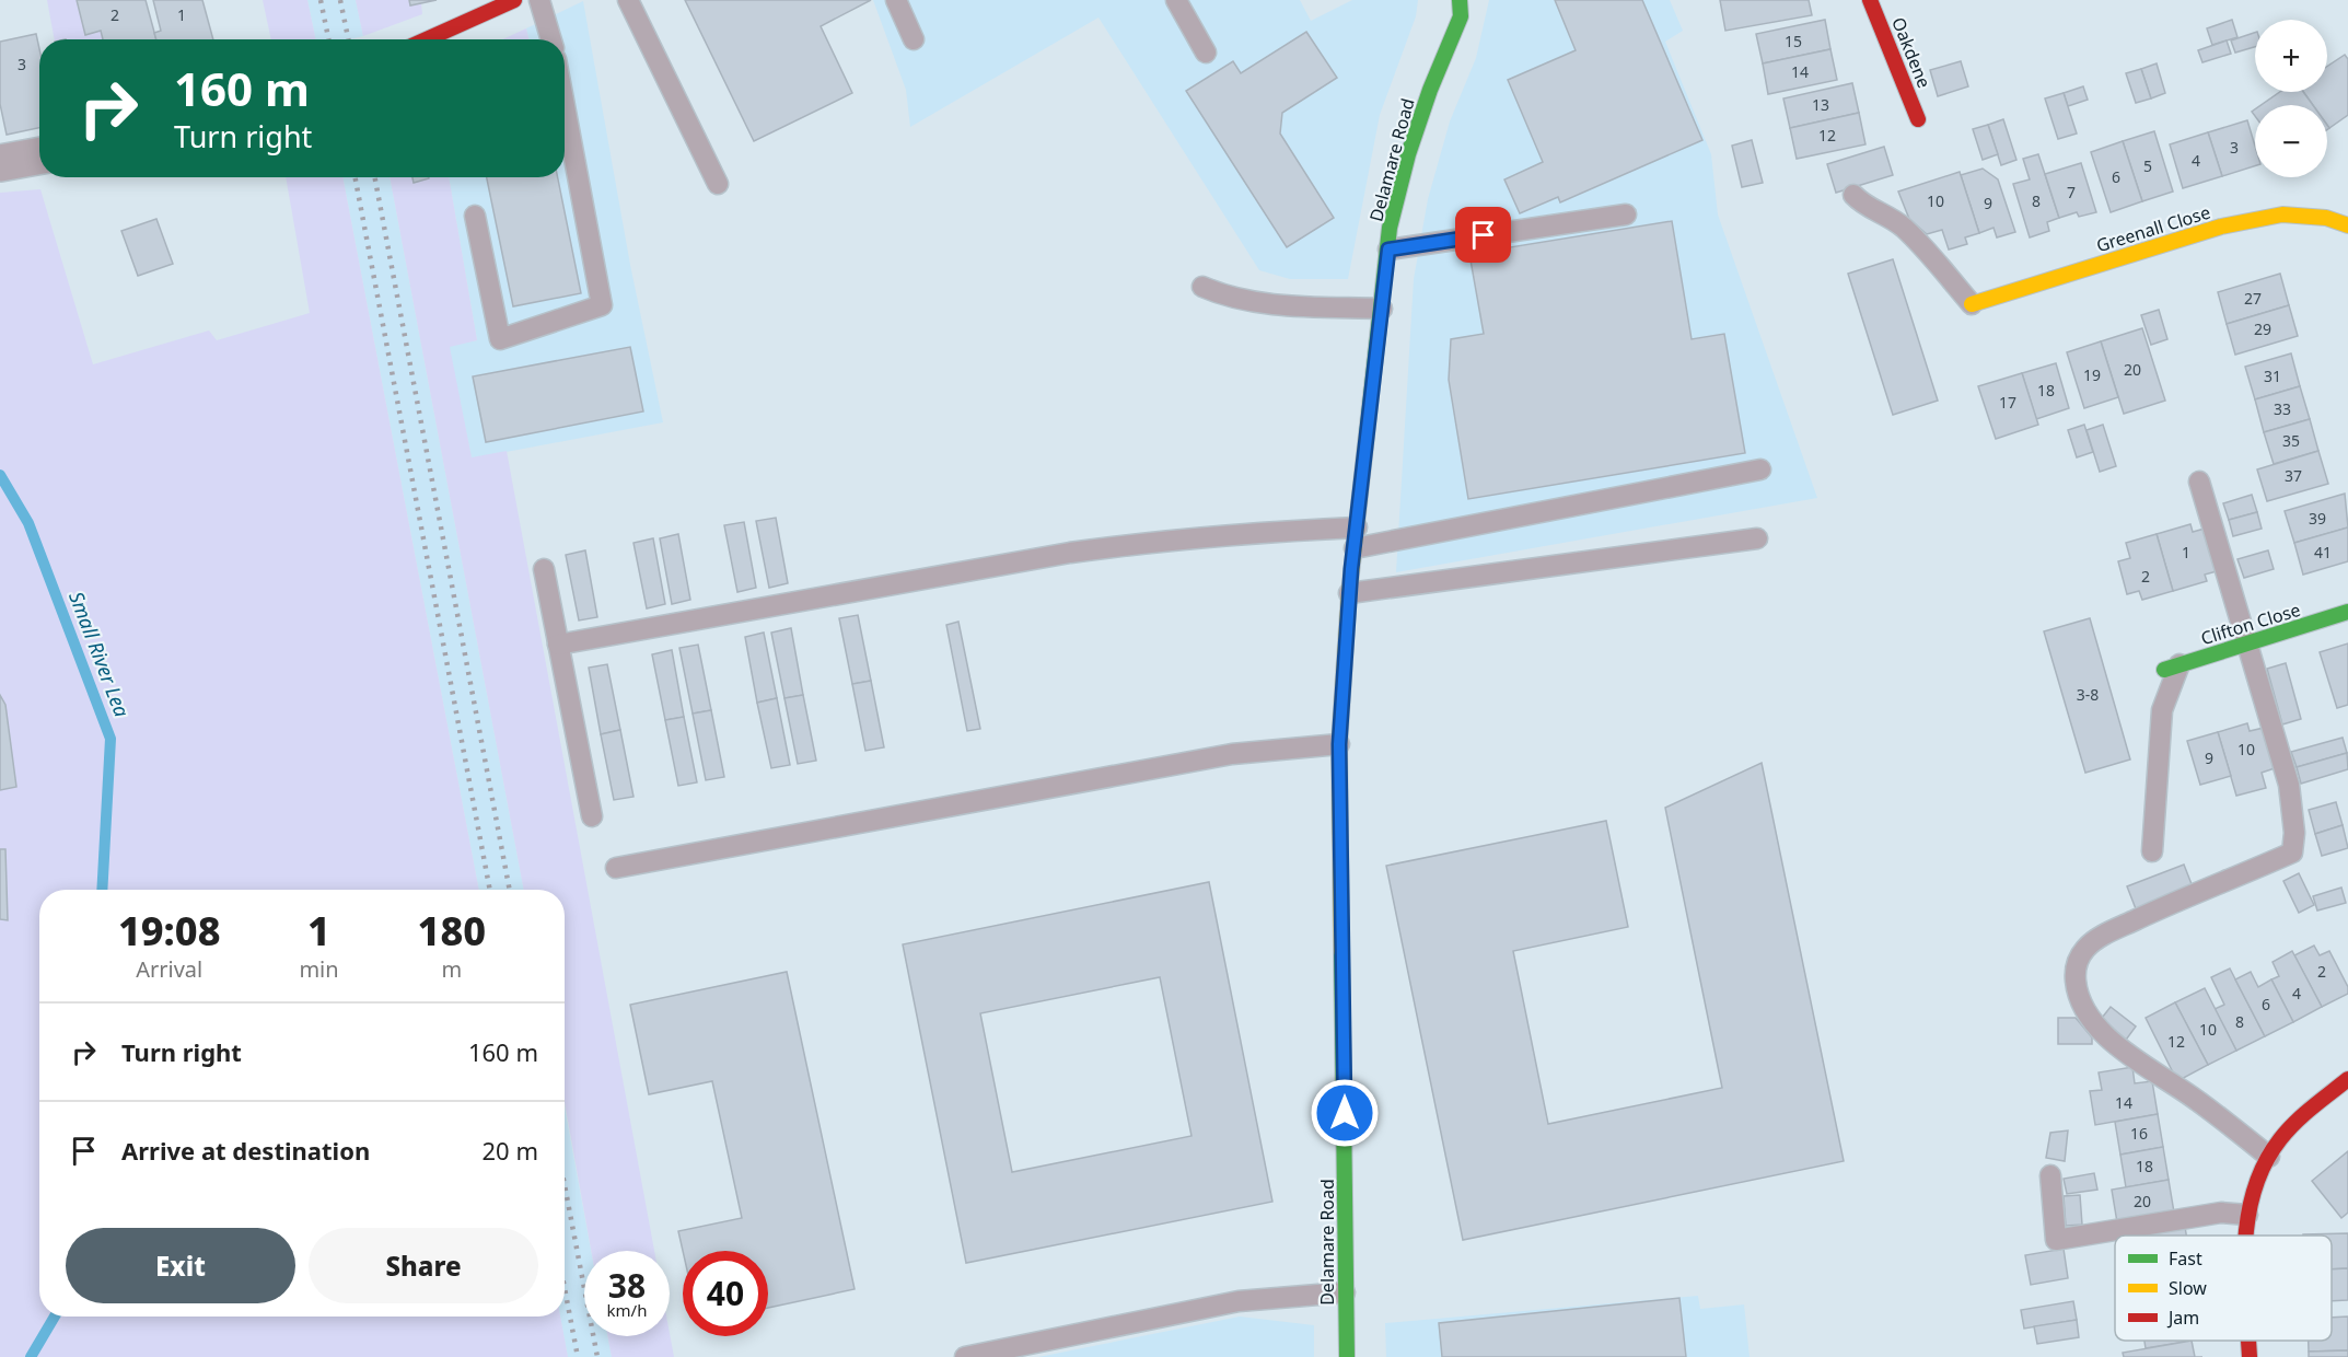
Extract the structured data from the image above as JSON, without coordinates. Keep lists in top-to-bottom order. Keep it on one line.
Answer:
{"streets":{"street":["Oakdene","Delamare Road","Greenall Close","Clifton Close"]},"water":["Small River Lea"],"house_numbers":["2","1","15","3","14","13","12","3","4","5","6","7","10","8","9","27","29","20","19","31","18","17","33","35","37","39","1","41","2","3-8","10","9","2","4","6","8","10","12","14","16","18","20"],"legend":["Fast","Slow","Jam"],"page":{"map_buttons":["+","−"],"turn":["160 m","Turn right"],"eta":["19:08","Arrival","1","min","180","m"],"list":[{"name":"Turn right","value":"160 m"},{"name":"Arrive at destination","value":"20 m"}],"buttons":["Exit","Share"],"speed":"38 km/h","limit":"40"}}
